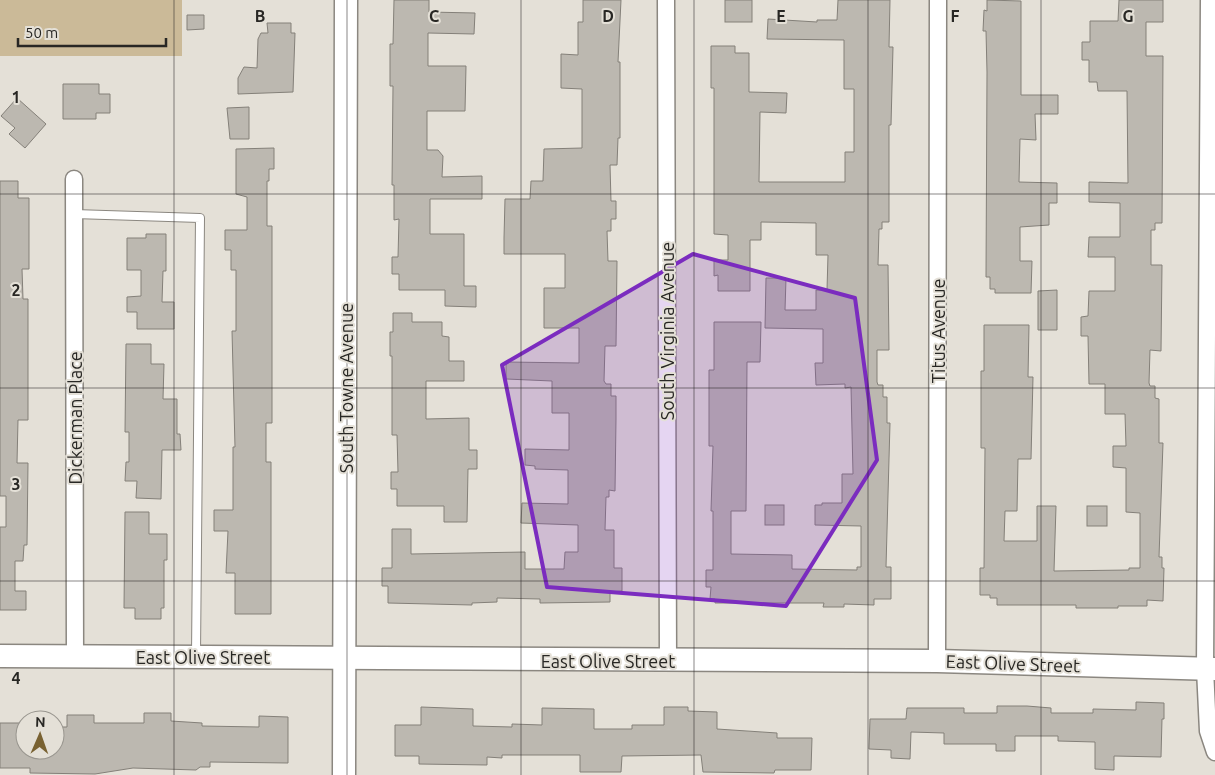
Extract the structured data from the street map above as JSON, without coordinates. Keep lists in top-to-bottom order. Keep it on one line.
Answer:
{"streets":{"street":["South Virginia Avenue","Titus Avenue","South Towne Avenue","Dickerman Place","East Olive Street"]},"crossings":[["South Virginia Avenue","East Olive Street"],["Titus Avenue","East Olive Street"],["South Towne Avenue","East Olive Street"],["Dickerman Place","East Olive Street"]],"scale_bar":"50 m","north":"top","grid":{"columns":["B","C","D","E","F","G"],"rows":["1","2","3","4"]}}
